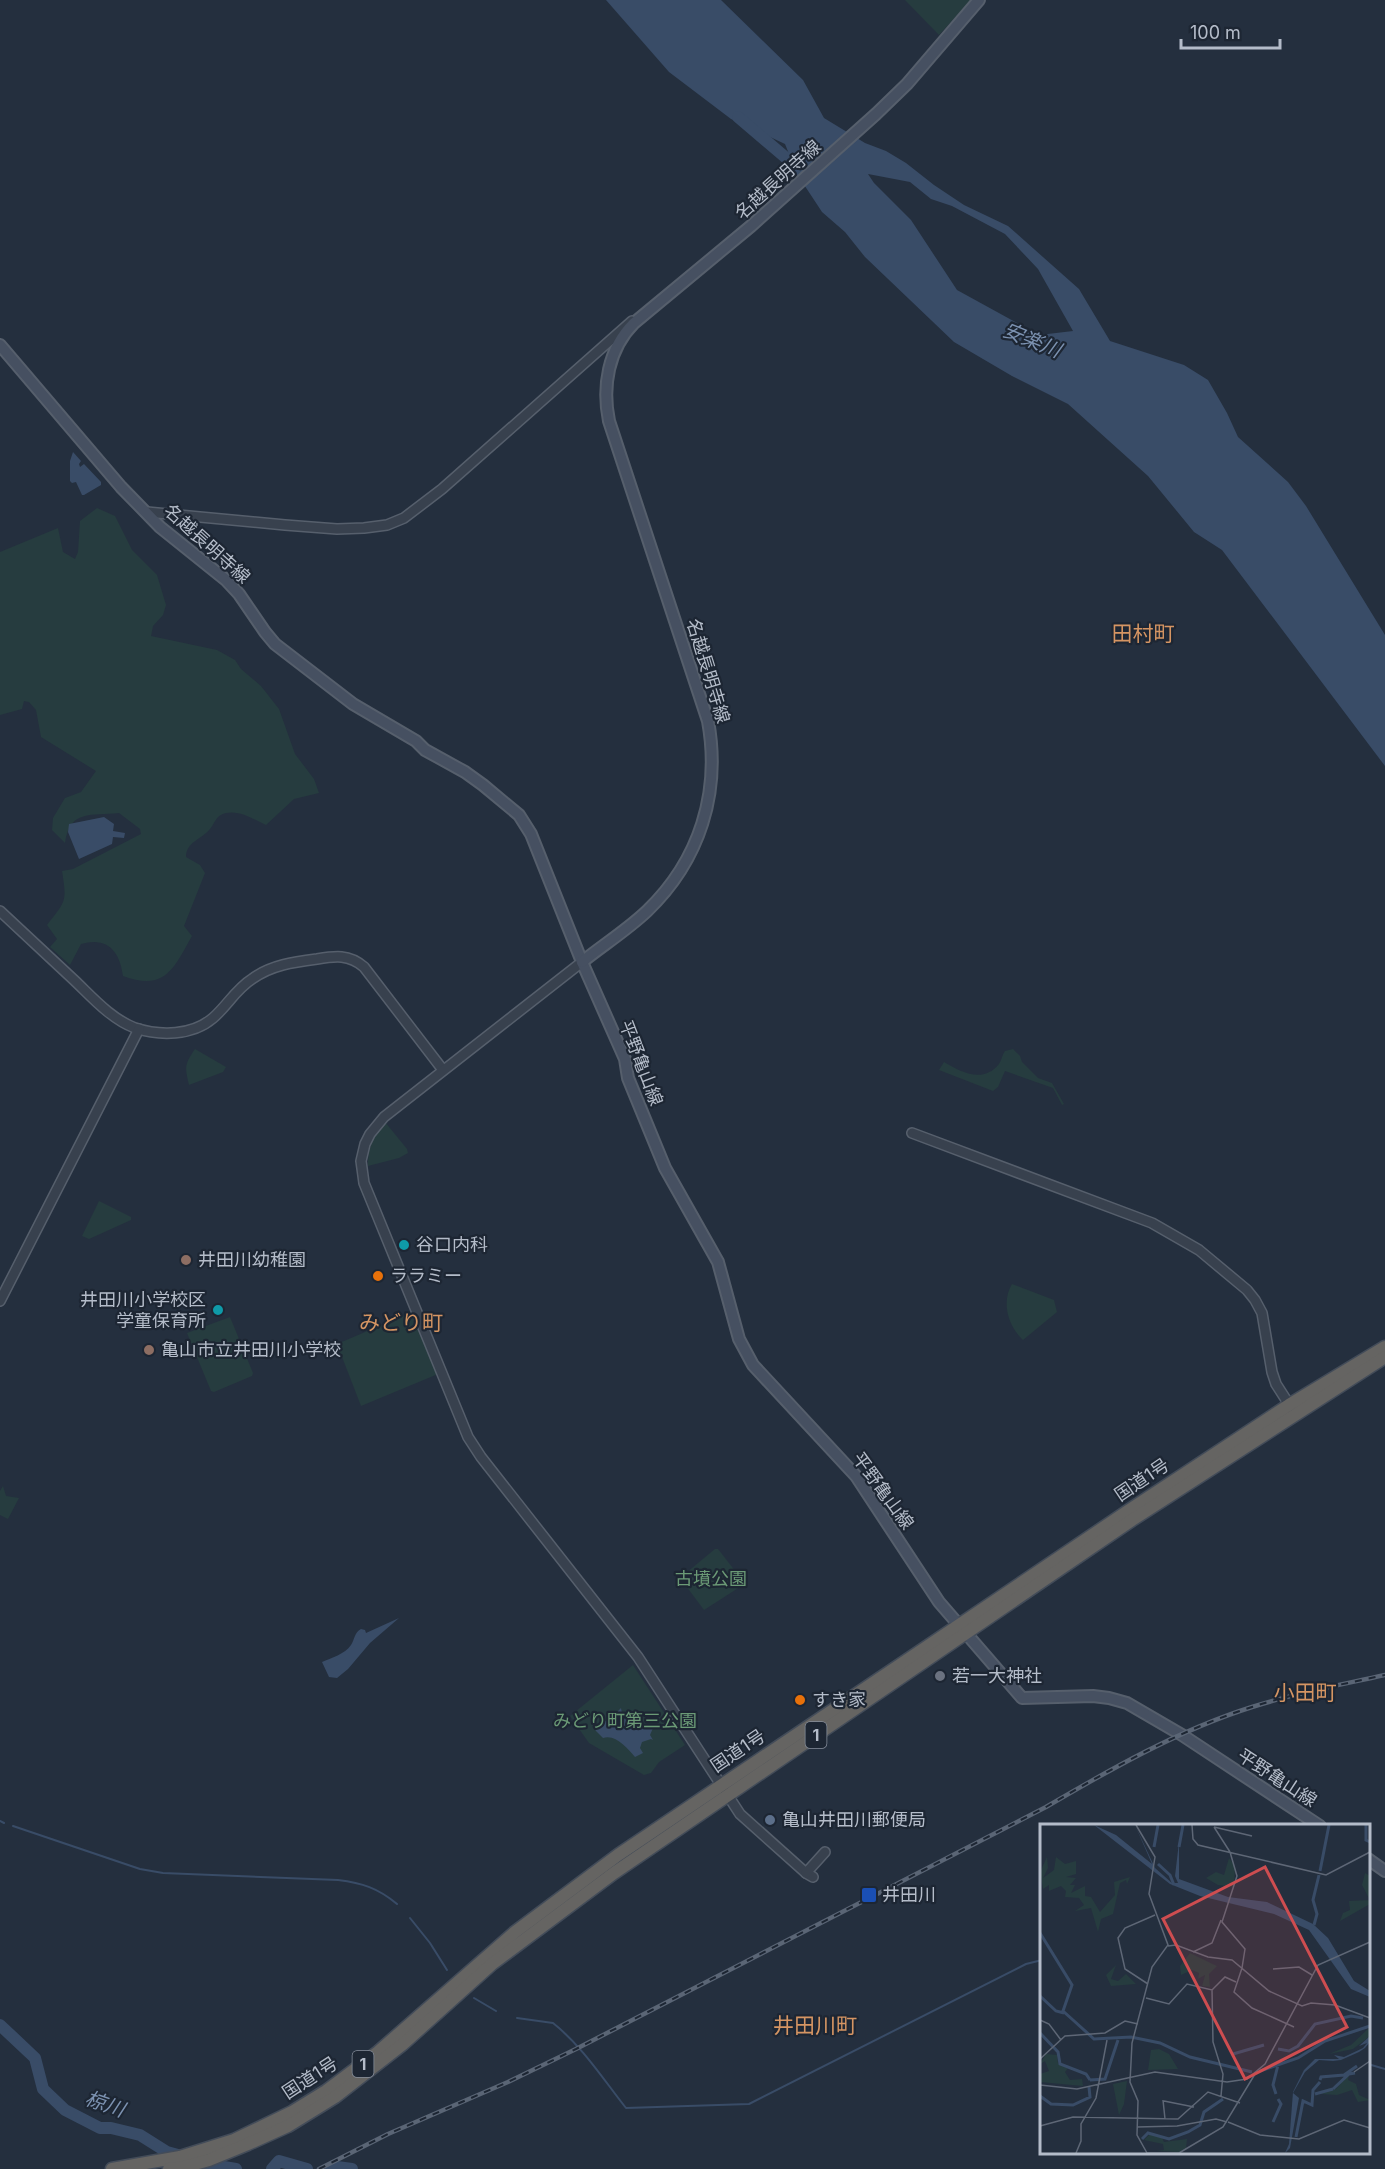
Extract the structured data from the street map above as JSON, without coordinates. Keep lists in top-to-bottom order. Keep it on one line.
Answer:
{"streets":{"highway":["国道1号","1"],"main road":["名越長明寺線","平野亀山線"]},"crossings":[["名越長明寺線","平野亀山線"],["平野亀山線","国道1号"]],"districts":["田村町","みどり町","小田町","井田川町"],"water":["安楽川","椋川"],"parks":["古墳公園","みどり町第三公園"],"places":{"other":["谷口内科","井田川幼稚園","ララミー","井田川小学校区 学童保育所","亀山市立井田川小学校","若一大神社","すき家","亀山井田川郵便局"],"transit":["井田川"]},"scale_bar":"100 m"}
